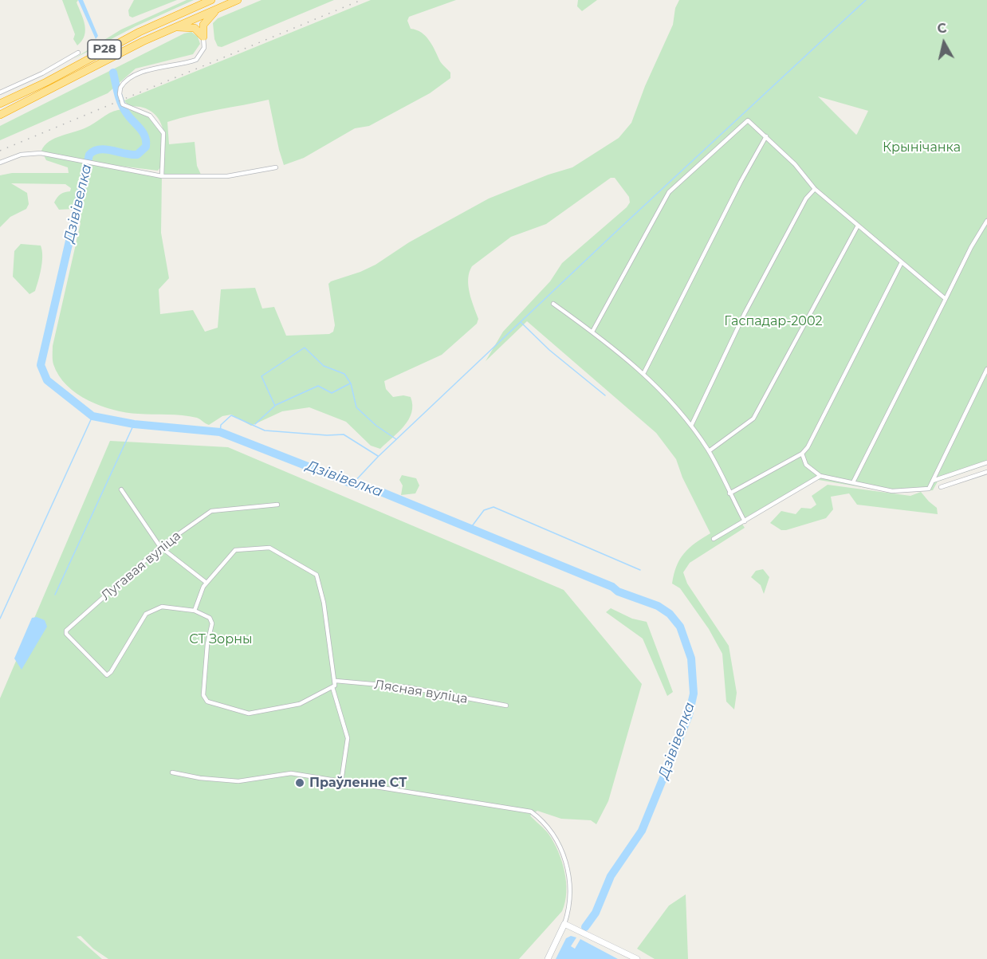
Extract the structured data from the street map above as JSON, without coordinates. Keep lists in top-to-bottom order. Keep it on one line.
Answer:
{"streets":{"highway":["Р28"],"street":["Лугавая вуліца","Лясная вуліца"]},"water":["Дзівівелка"],"parks":["Крынічанка","Гаспадар-2002","СТ Зорны"],"places":["Праўленне СТ"],"north":"top"}
